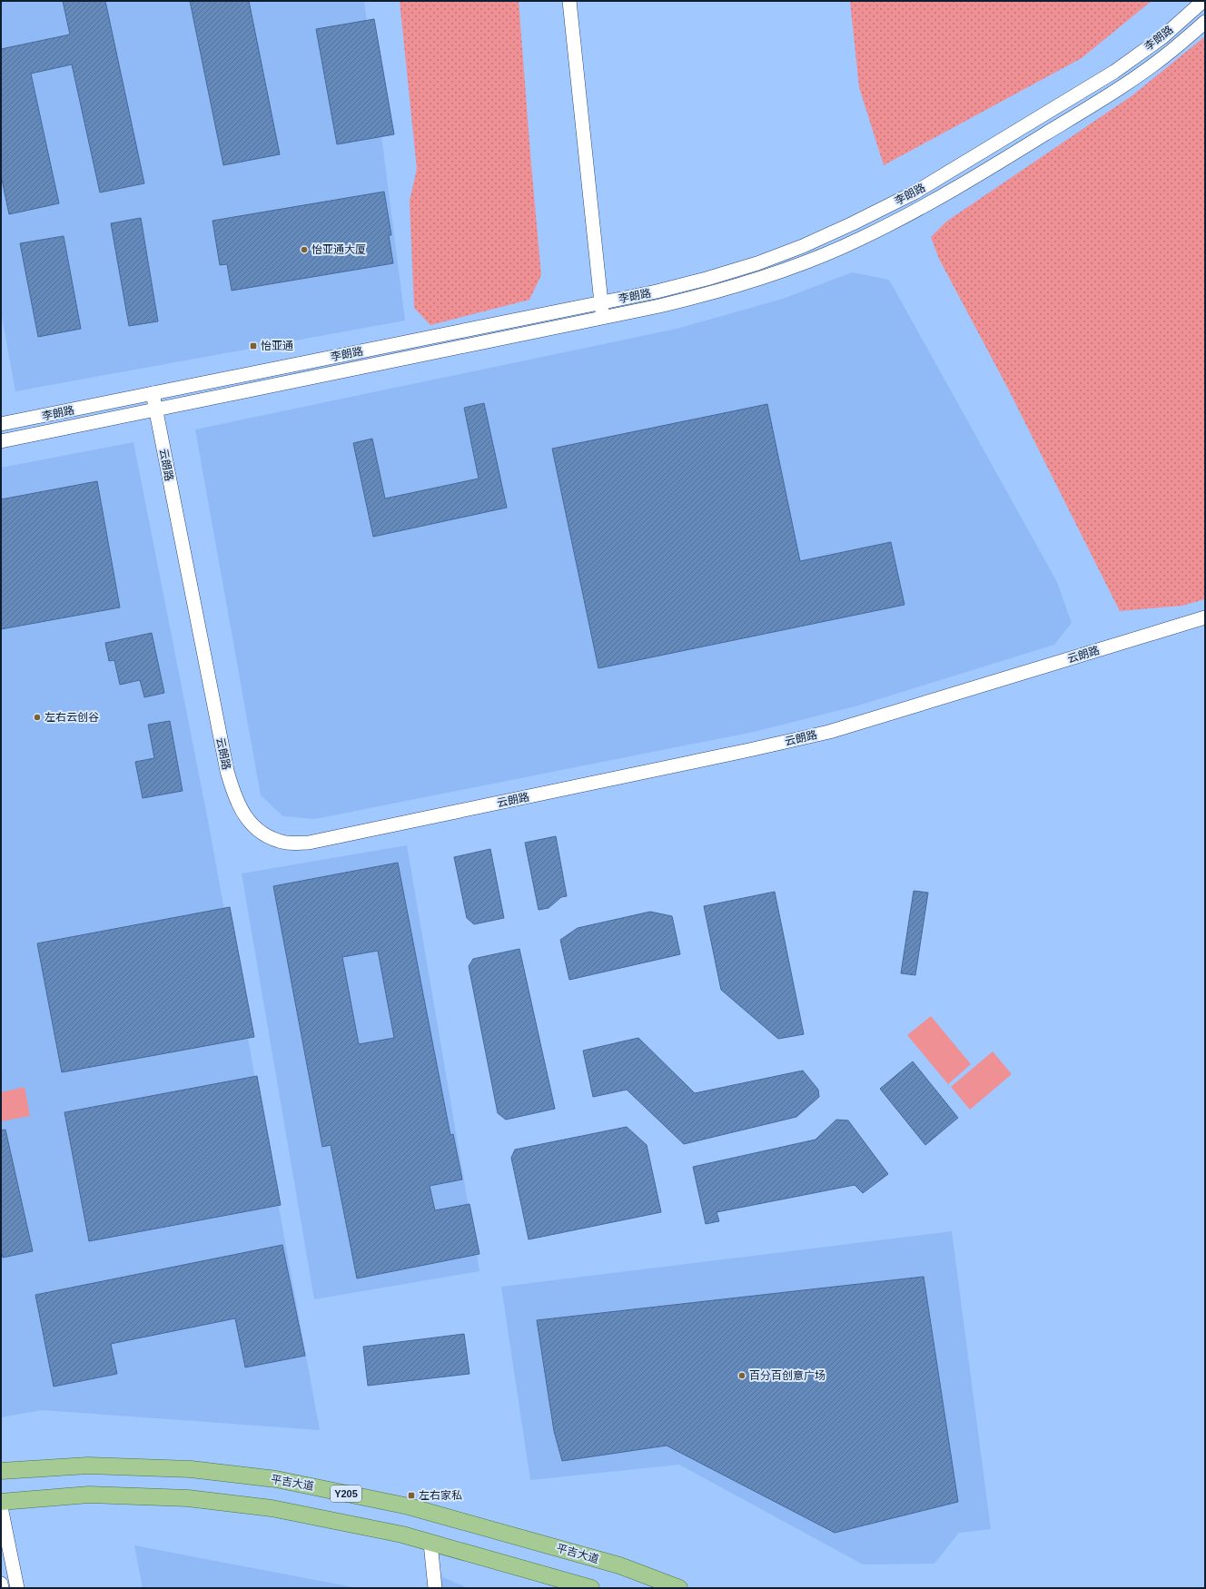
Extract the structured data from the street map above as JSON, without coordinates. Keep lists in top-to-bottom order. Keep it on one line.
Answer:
{"streets":{"main road":["平吉大道","Y205"],"street":["李朗路","云朗路"]},"crossings":[["李朗路","云朗路"]],"places":{"other":["怡亚通大厦","左右云创谷","百分百创意广场"],"transit":["怡亚通","左右家私"]}}
